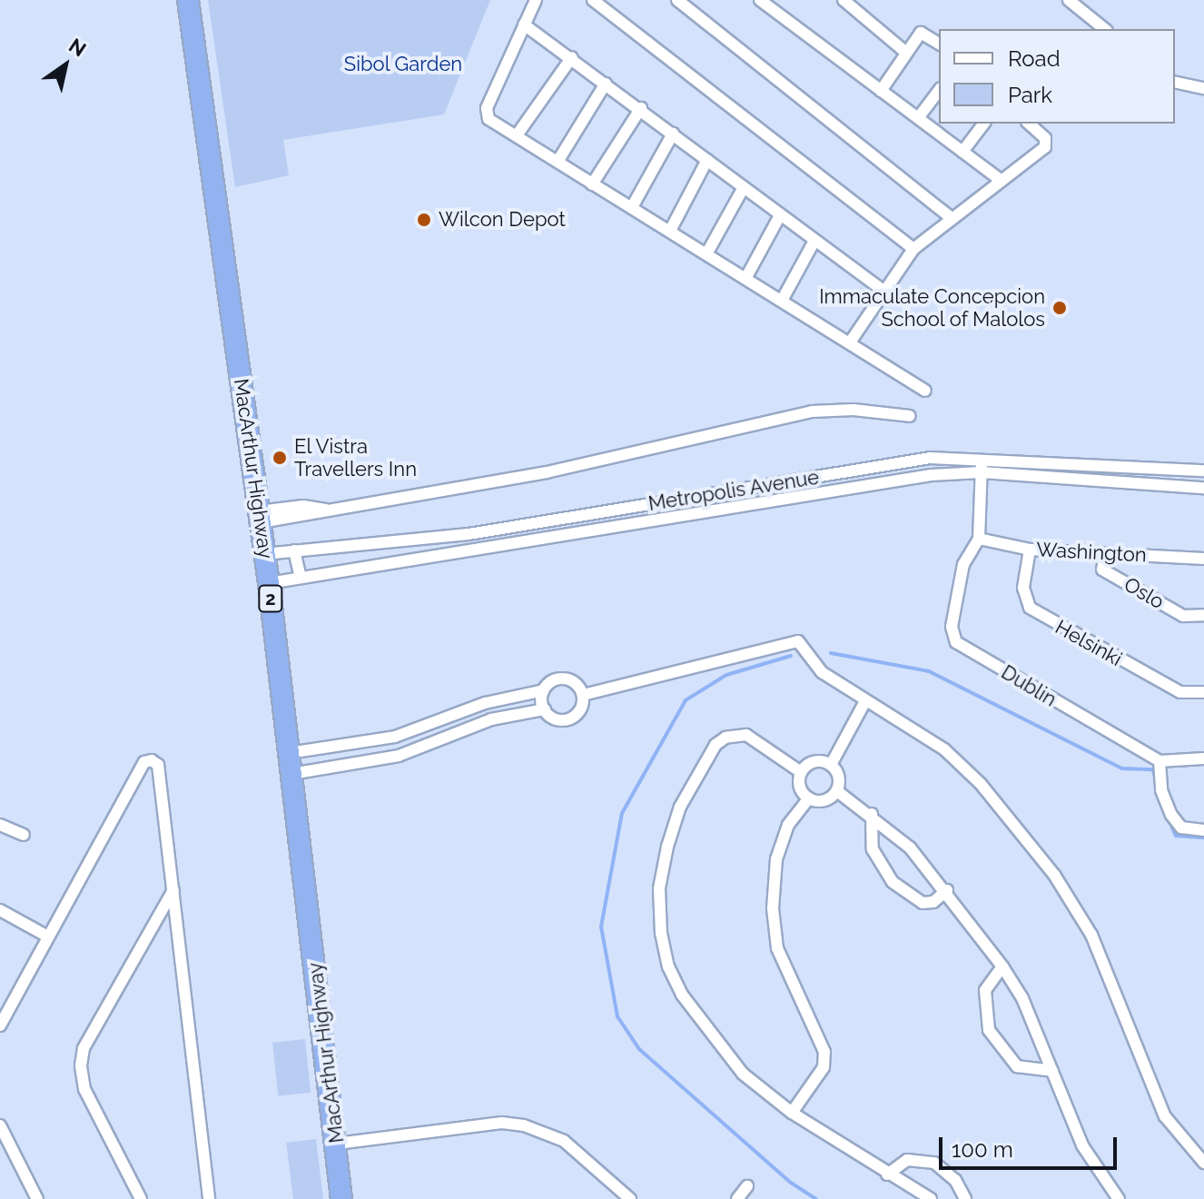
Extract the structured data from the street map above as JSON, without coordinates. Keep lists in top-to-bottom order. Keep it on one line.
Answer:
{"streets":{"highway":["MacArthur Highway","2"],"street":["Metropolis Avenue","Washington","Oslo","Helsinki","Dublin"]},"crossings":[["MacArthur Highway","Metropolis Avenue"],["Washington","Oslo"],["Washington","Helsinki"],["Washington","Dublin"]],"parks":["Sibol Garden"],"places":["Wilcon Depot","Immaculate Concepcion School of Malolos","El Vistra Travellers Inn"],"legend":["Road","Park"],"scale_bar":"100 m","north":"top right"}
